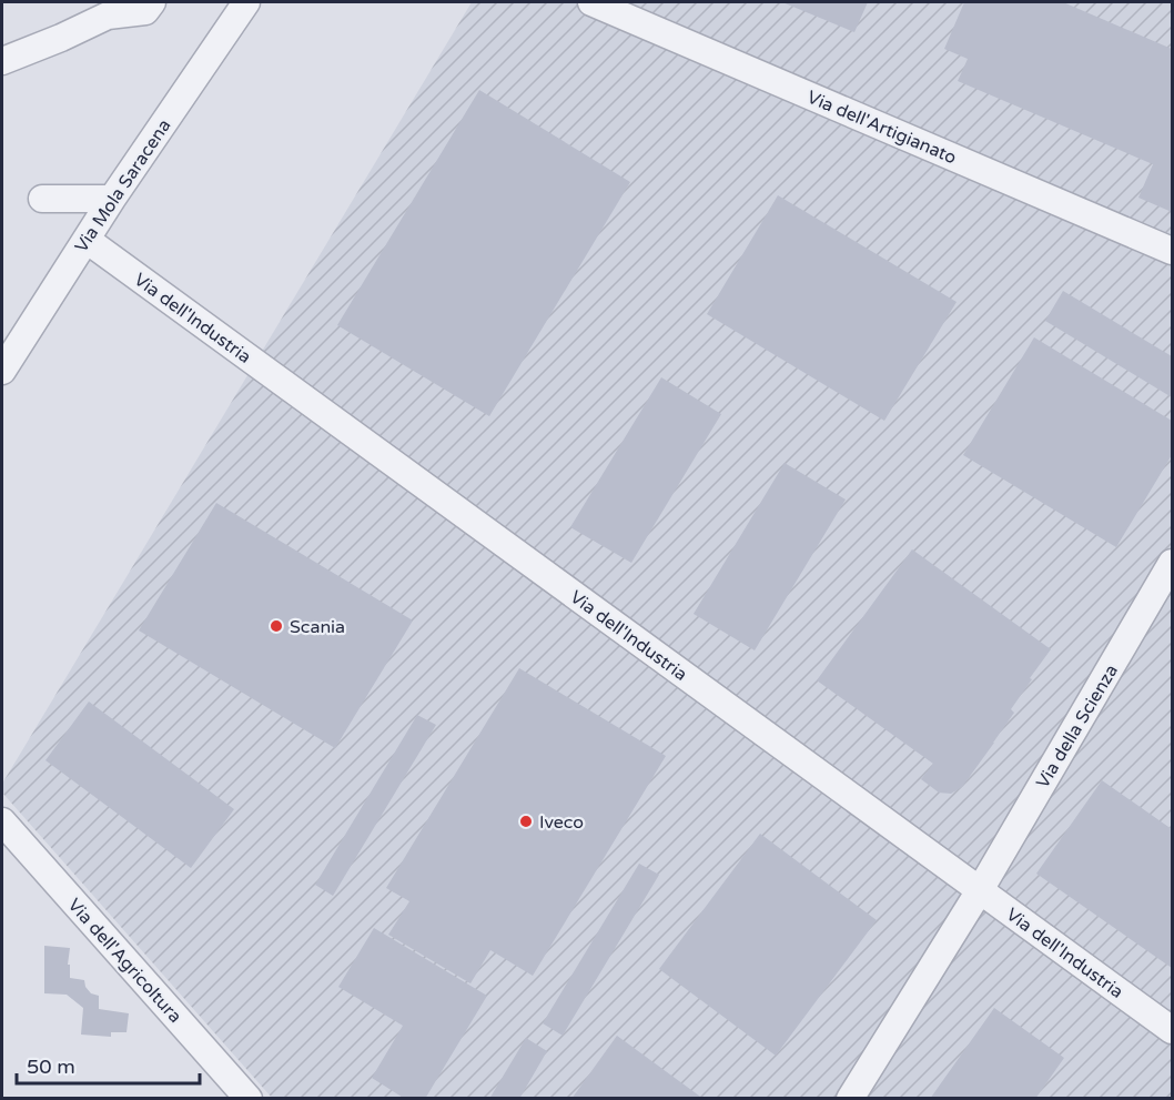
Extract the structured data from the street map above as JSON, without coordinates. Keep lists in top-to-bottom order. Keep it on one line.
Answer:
{"streets":{"street":["Via dell'Artigianato","Via Mola Saracena","Via dell'Industria","Via della Scienza","Via dell'Agricoltura"]},"crossings":[["Via Mola Saracena","Via dell'Industria"],["Via dell'Industria","Via della Scienza"]],"places":["Scania","Iveco"],"scale_bar":"50 m"}
